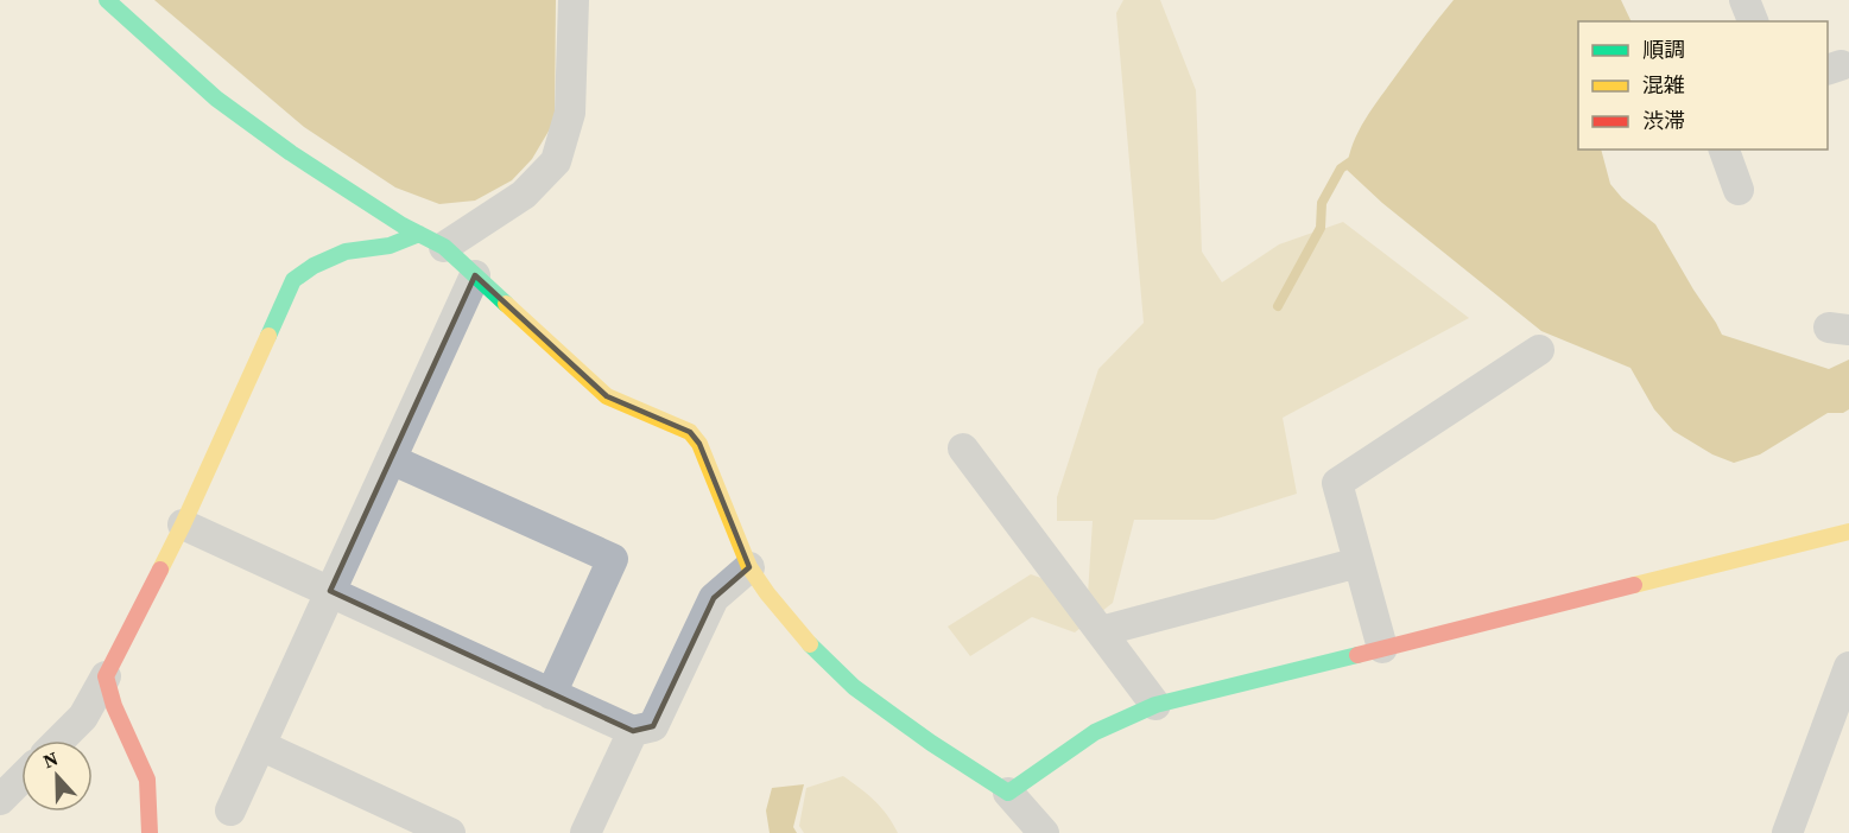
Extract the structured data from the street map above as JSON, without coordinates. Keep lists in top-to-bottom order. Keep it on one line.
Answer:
{"legend":["順調","混雑","渋滞"],"north":"top"}
